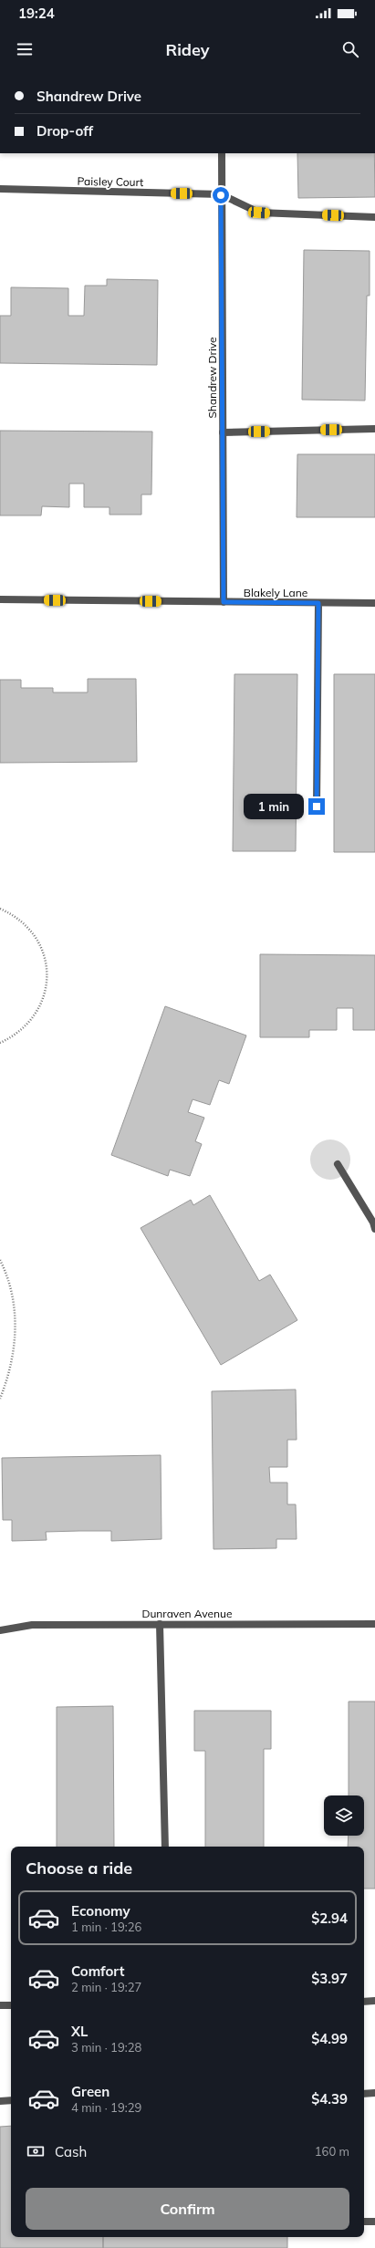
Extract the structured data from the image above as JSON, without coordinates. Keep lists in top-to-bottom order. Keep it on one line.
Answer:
{"streets":{"street":["Paisley Court","Shandrew Drive","Blakely Lane","Dunraven Avenue"]},"crossings":[["Paisley Court","Shandrew Drive"],["Shandrew Drive","Blakely Lane"]],"page":{"status":"19:24","header":"Ridey","banner":["Shandrew Drive","Drop-off"],"bubble":"1 min","heading":"Choose a ride","list":[{"name":"Economy","note":"1 min · 19:26","value":"$2.94"},{"name":"Comfort","note":"2 min · 19:27","value":"$3.97"},{"name":"XL","note":"3 min · 19:28","value":"$4.99"},{"name":"Green","note":"4 min · 19:29","value":"$4.39"}],"pay":["Cash","160 m"],"buttons":"Confirm"}}
